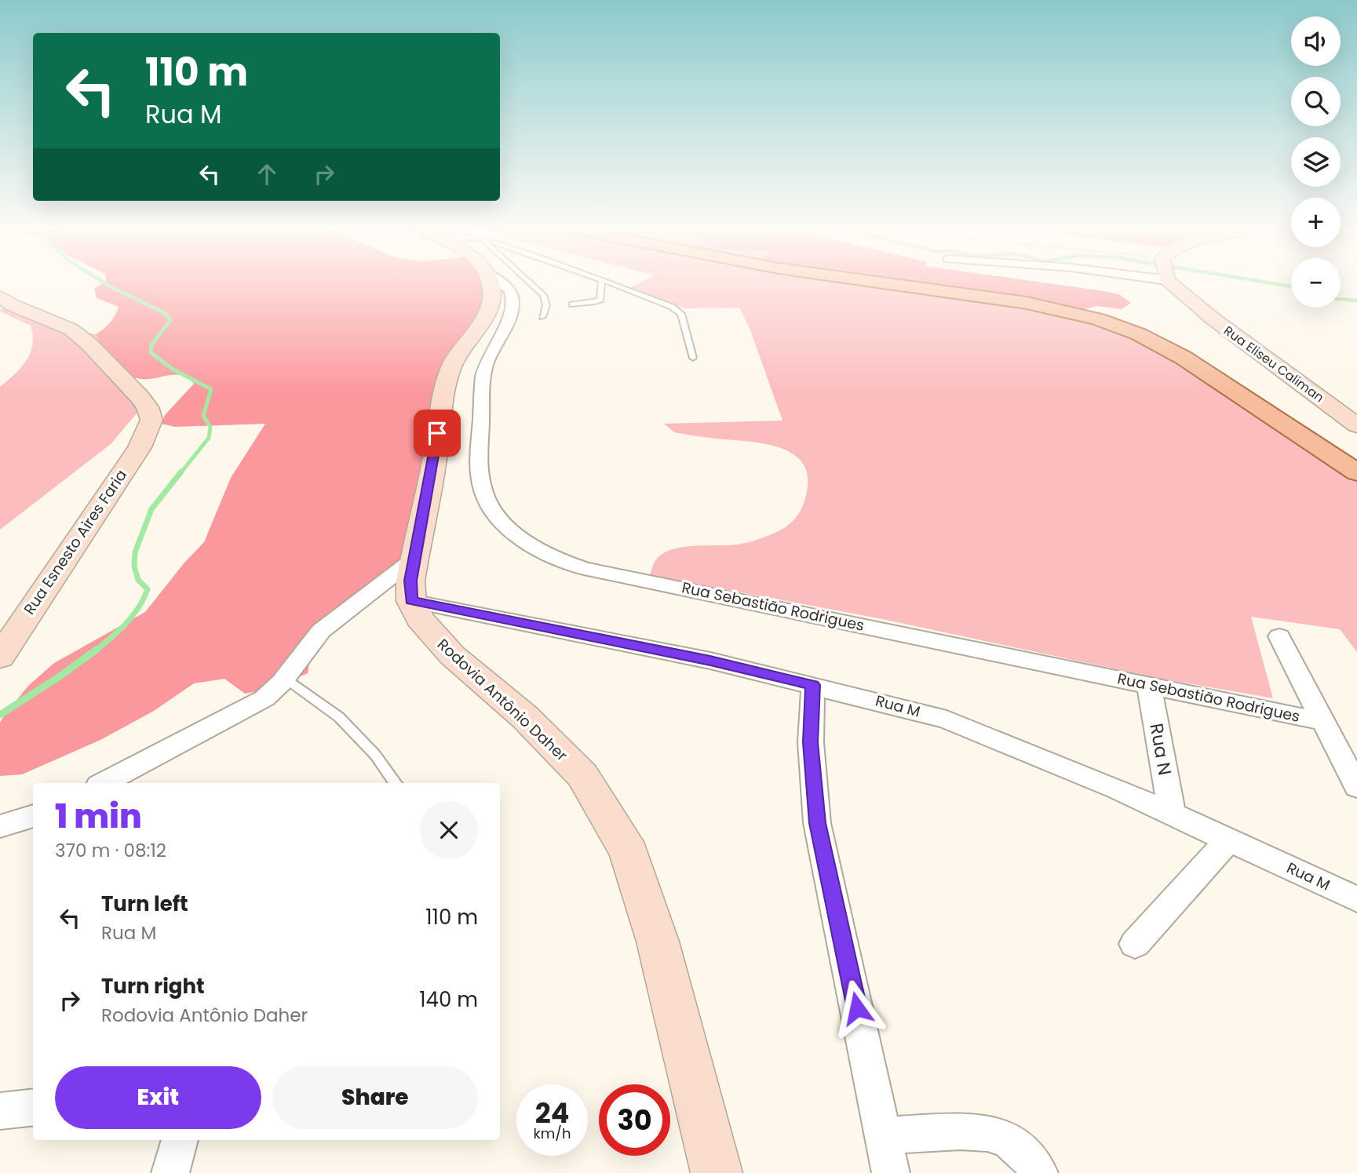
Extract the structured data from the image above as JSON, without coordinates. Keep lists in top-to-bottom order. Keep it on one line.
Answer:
{"streets":{"street":["Rua Eliseu Caliman","Rua Esnesto Aires Faria","Rua Sebastião Rodrigues","Rodovia Antônio Daher","Rua M","Rua N"]},"crossings":[["Rua Sebastião Rodrigues","Rua N"],["Rodovia Antônio Daher","Rua M"],["Rua M","Rua N"]],"page":{"map_buttons":["+","−"],"turn":["110 m","Rua M"],"heading":["1 min","370 m · 08:12"],"list":[{"name":"Turn left","note":"Rua M","value":"110 m"},{"name":"Turn right","note":"Rodovia Antônio Daher","value":"140 m"}],"buttons":["Exit","Share"],"speed":"24 km/h","limit":"30"}}
